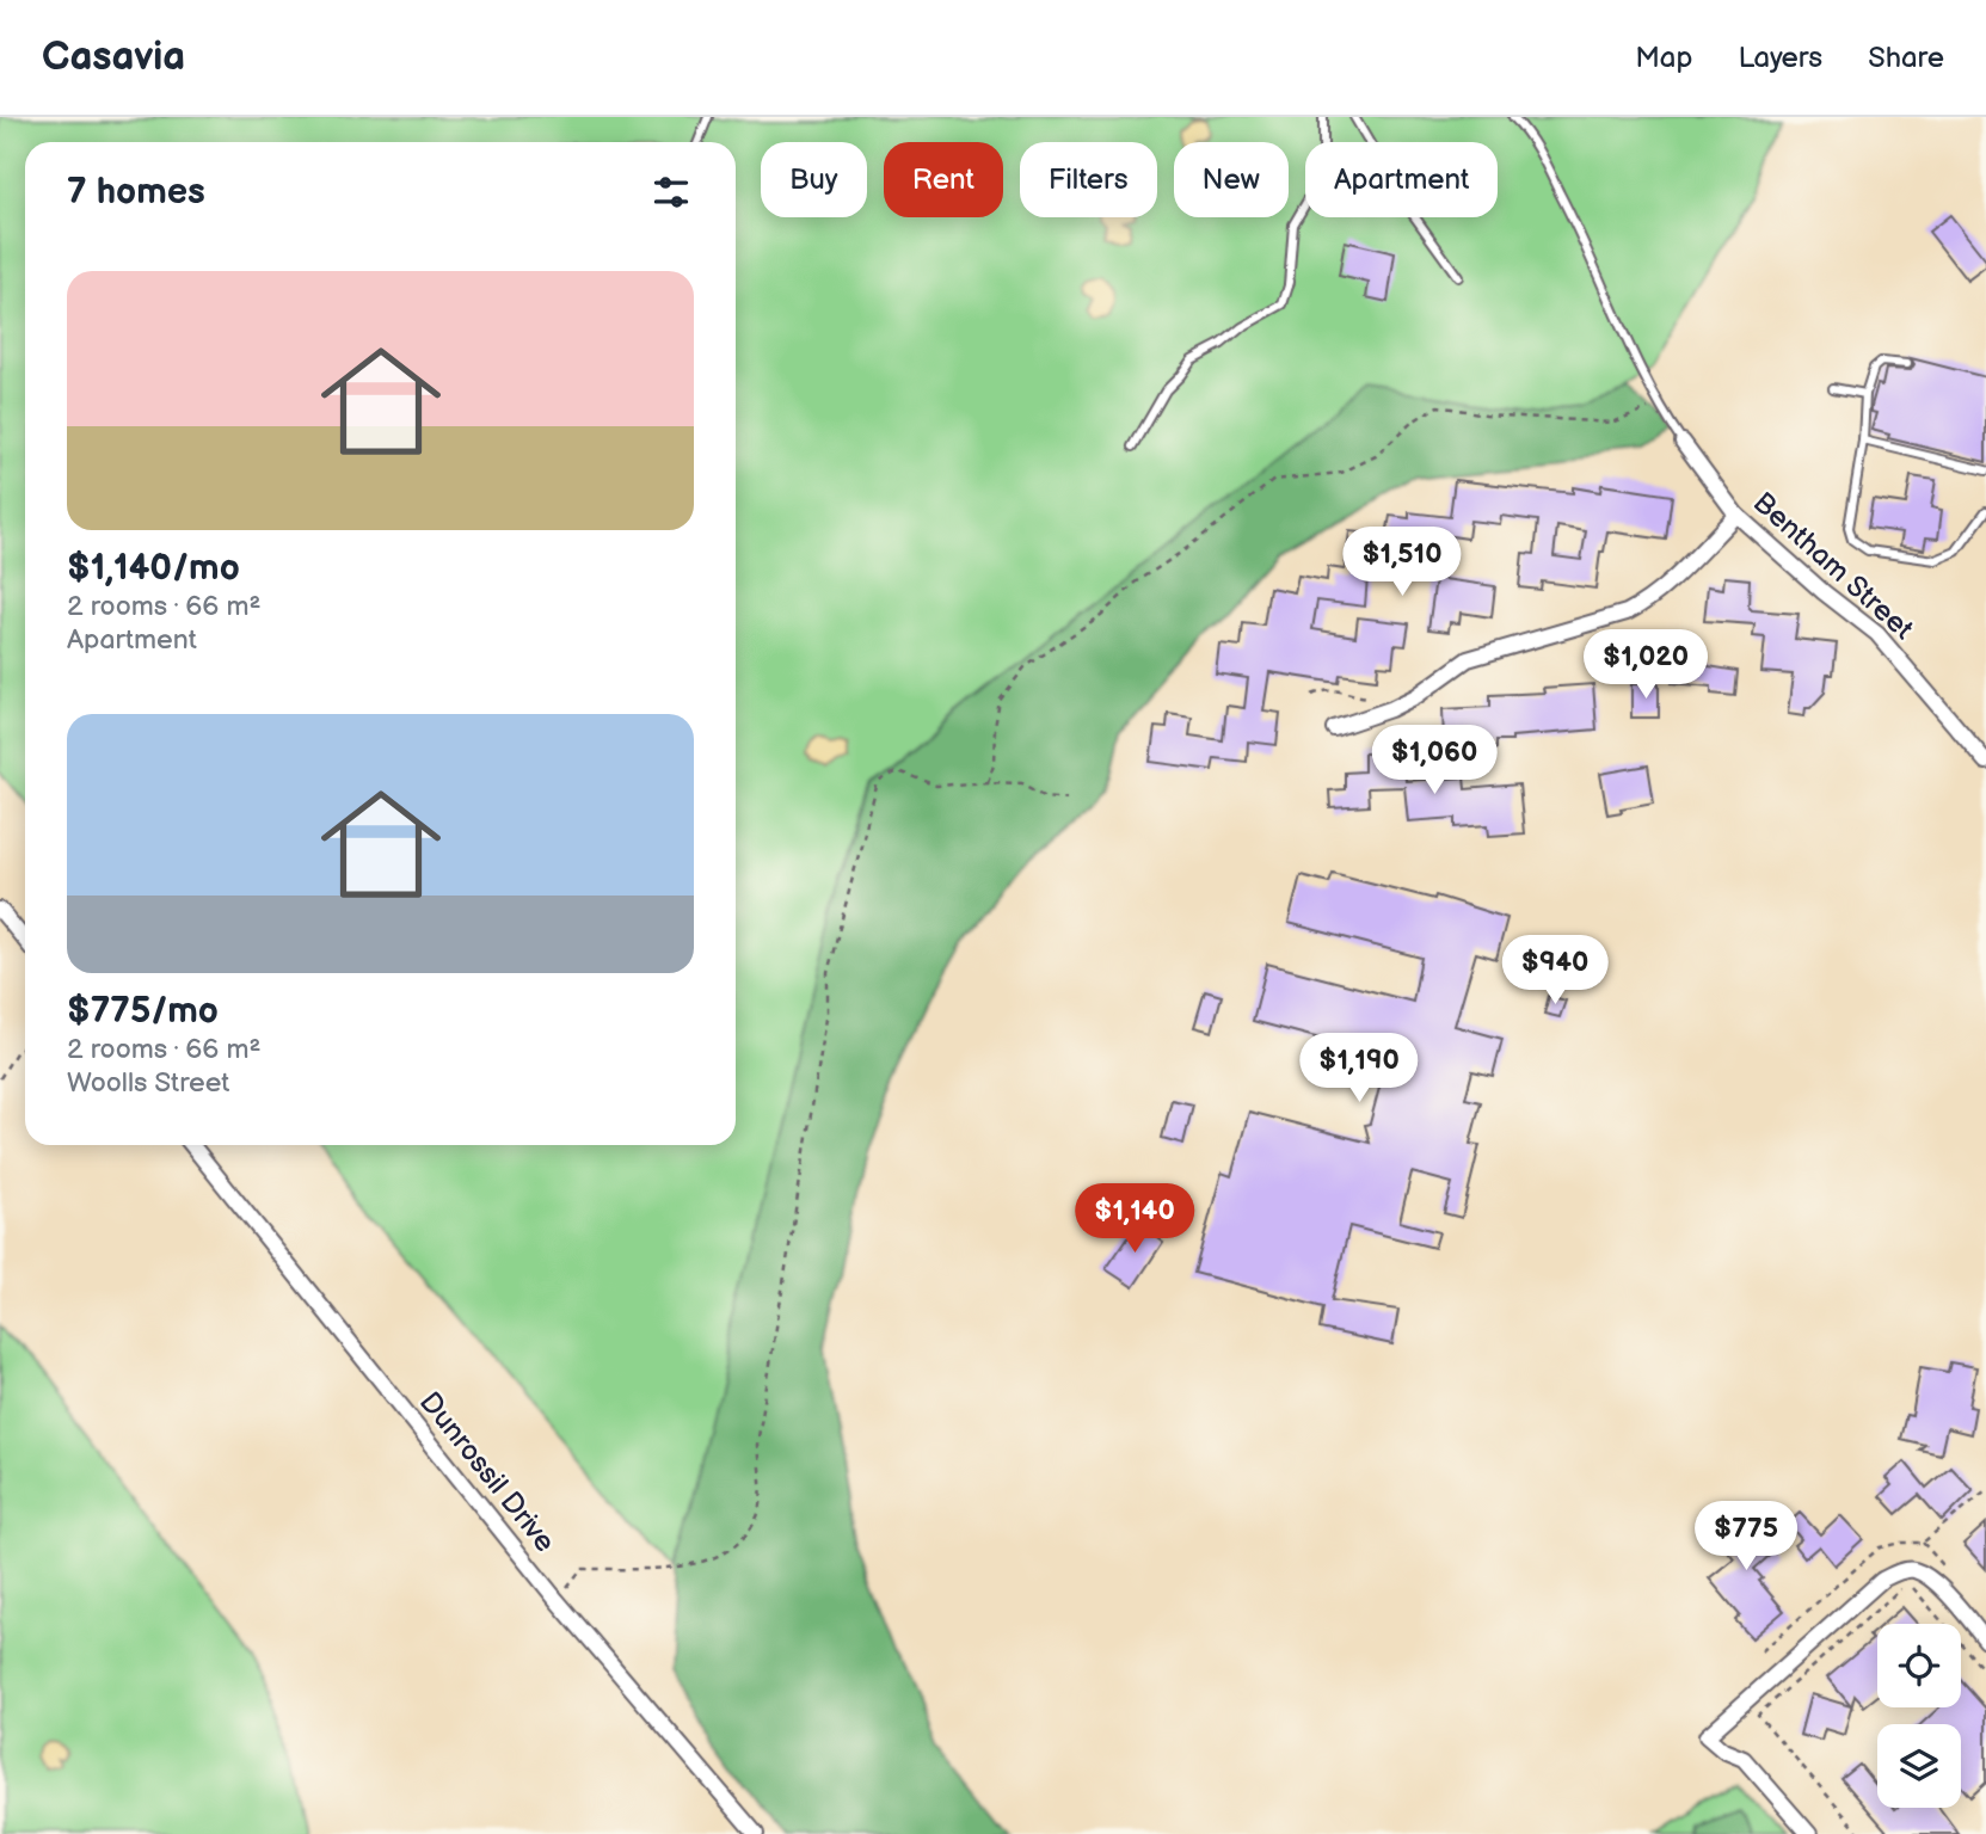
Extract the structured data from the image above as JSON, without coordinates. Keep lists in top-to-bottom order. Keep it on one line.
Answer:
{"streets":{"street":["Bentham Street","Dunrossil Drive"]},"page":{"header":"Casavia","nav":["Map","Layers","Share"],"chip":["Buy","Rent","Filters","New","Apartment"],"heading":"7 homes","list":[{"name":"$1,140/mo","note":"2 rooms · 66 m² · Apartment"},{"name":"$775/mo","note":"2 rooms · 66 m² · Woolls Street"}],"price":["$1,510","$1,020","$1,060","$940","$1,190","$1,140","$775"]}}
